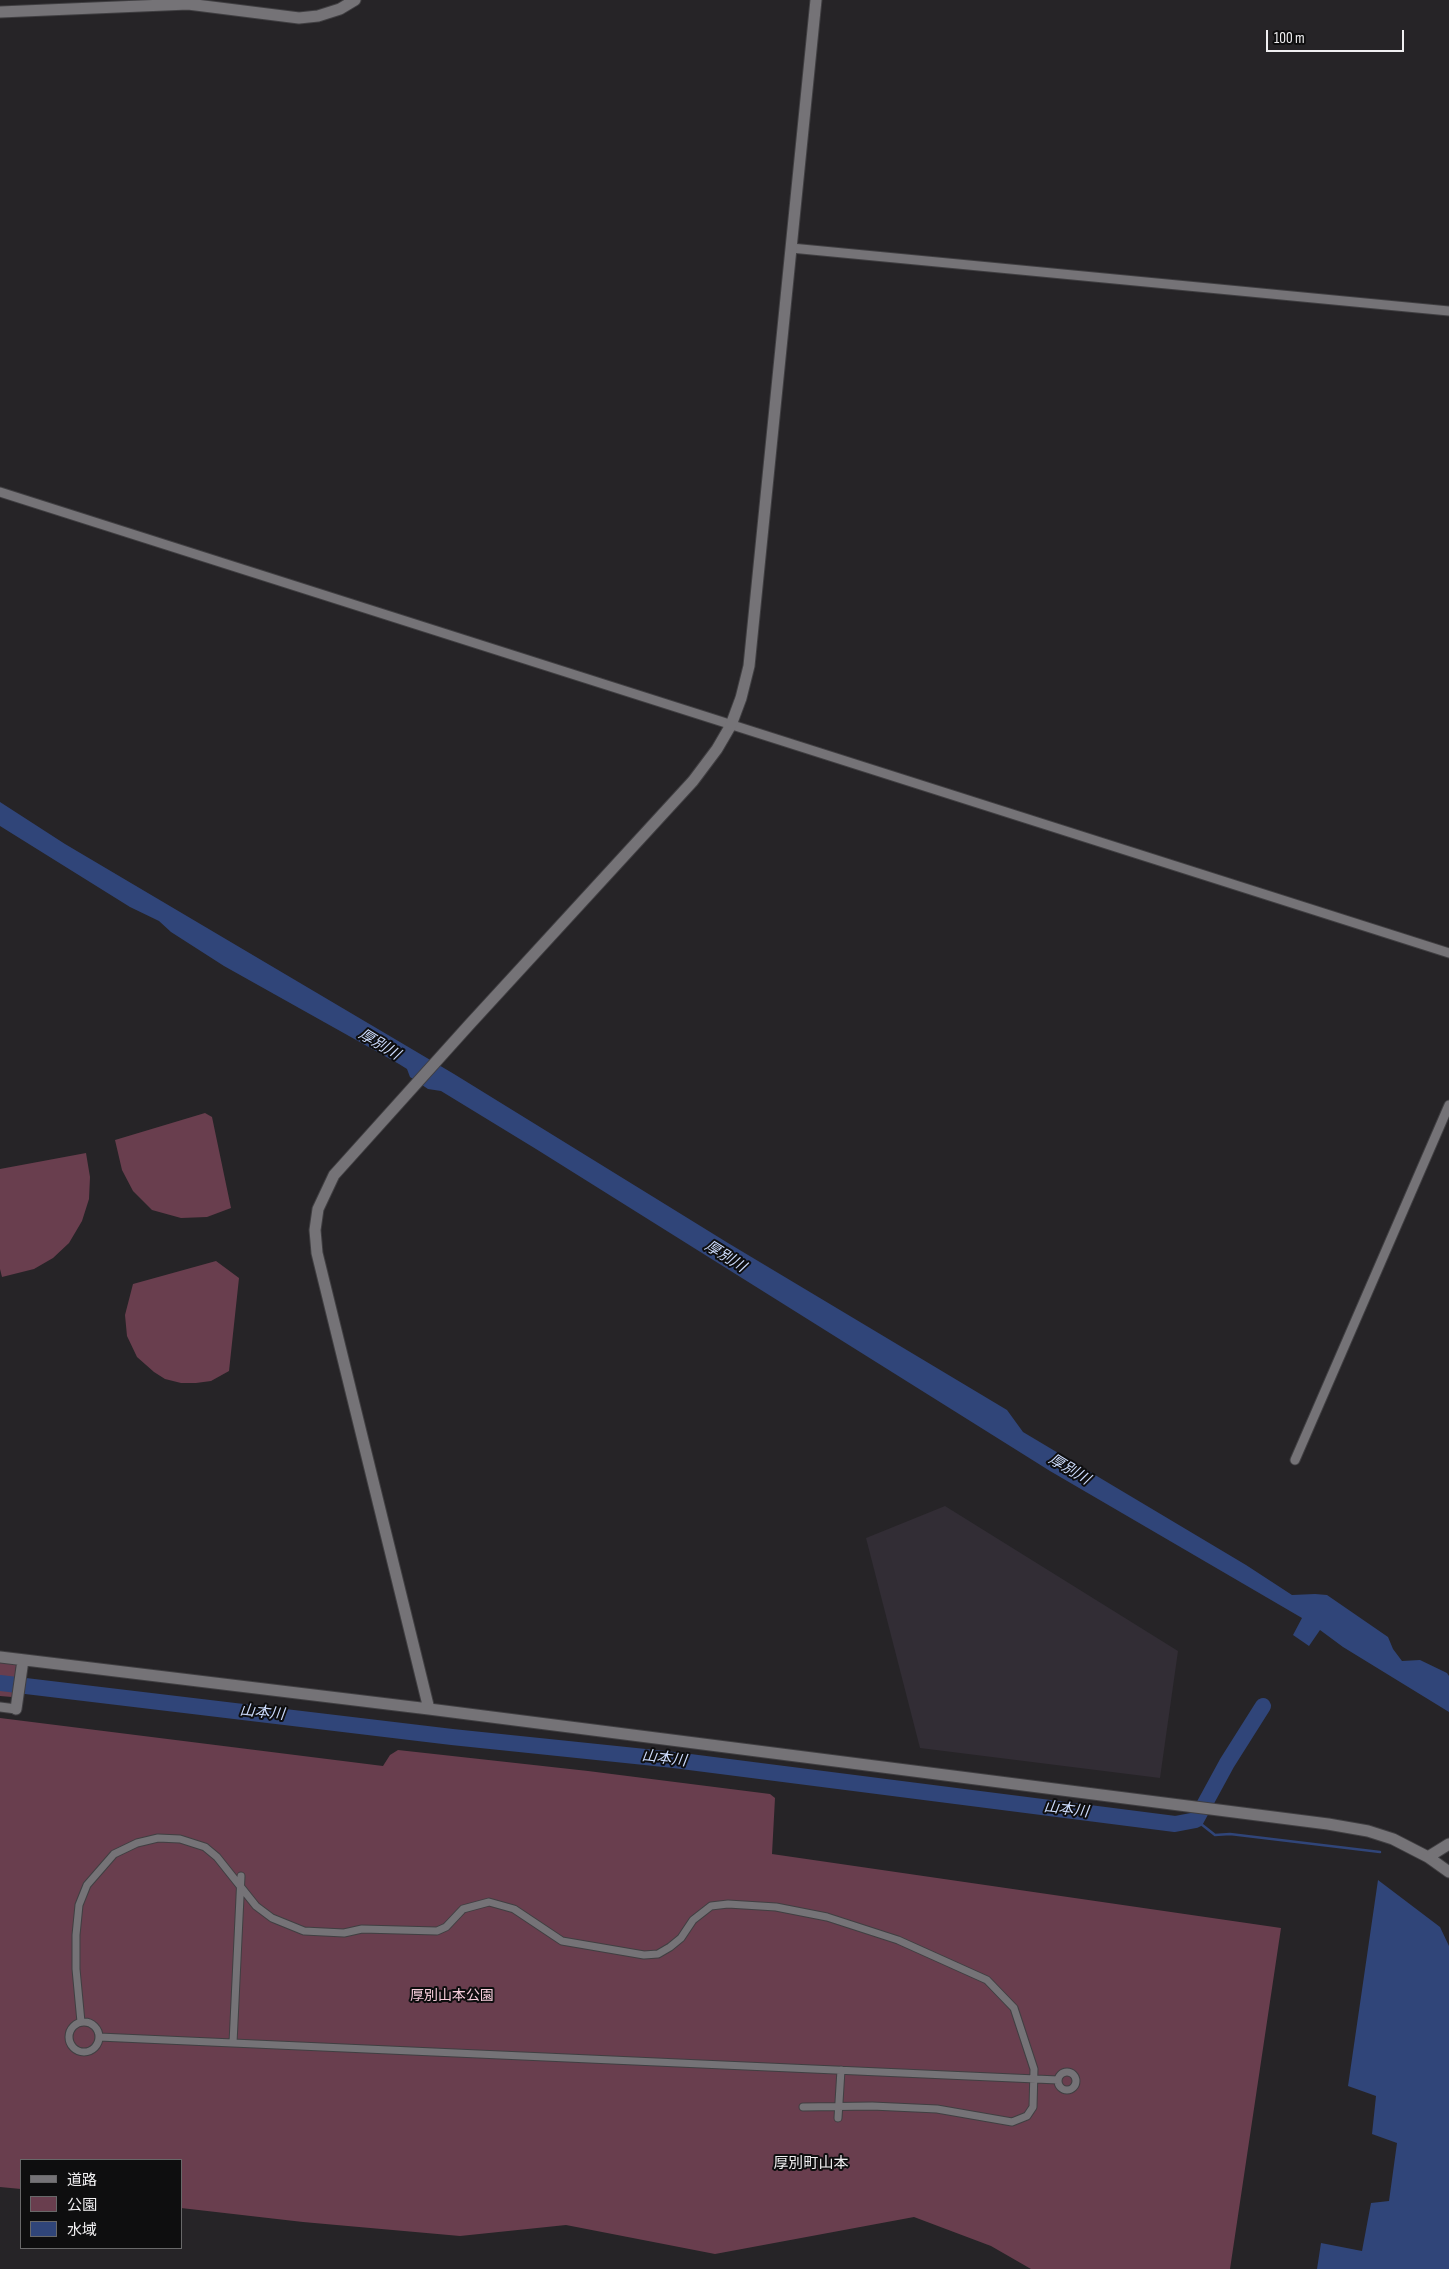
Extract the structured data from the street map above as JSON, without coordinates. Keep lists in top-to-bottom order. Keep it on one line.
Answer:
{"districts":["厚別町山本"],"water":["厚別川","山本川"],"parks":["厚別山本公園"],"legend":["道路","公園","水域"],"scale_bar":"100 m"}
